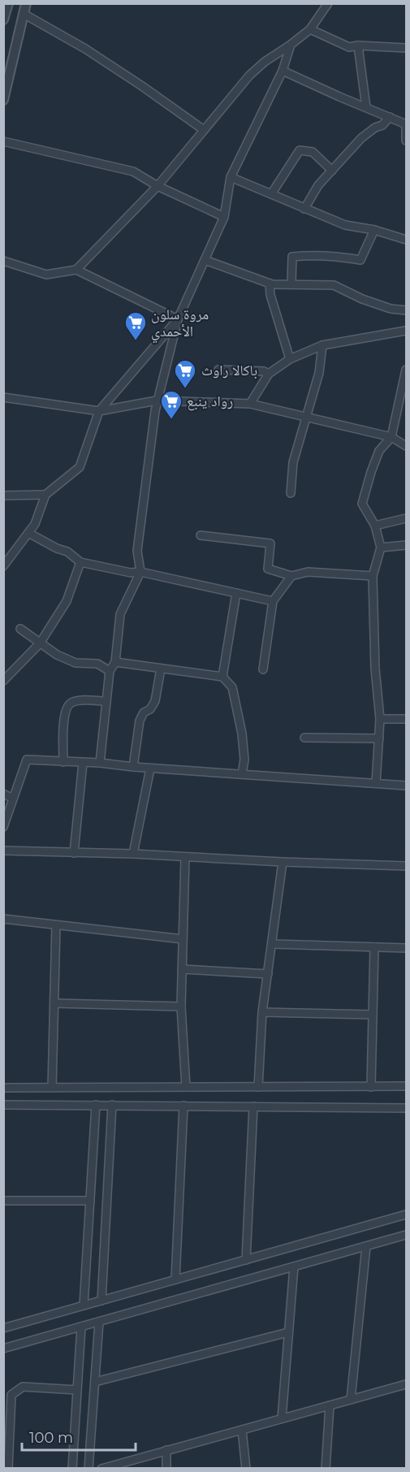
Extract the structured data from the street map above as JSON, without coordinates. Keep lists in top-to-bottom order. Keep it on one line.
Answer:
{"places":{"supermarket":["مروة سلون الأحمدي","باكالا راوث","رواد ينبع"]},"scale_bar":"100 m"}
